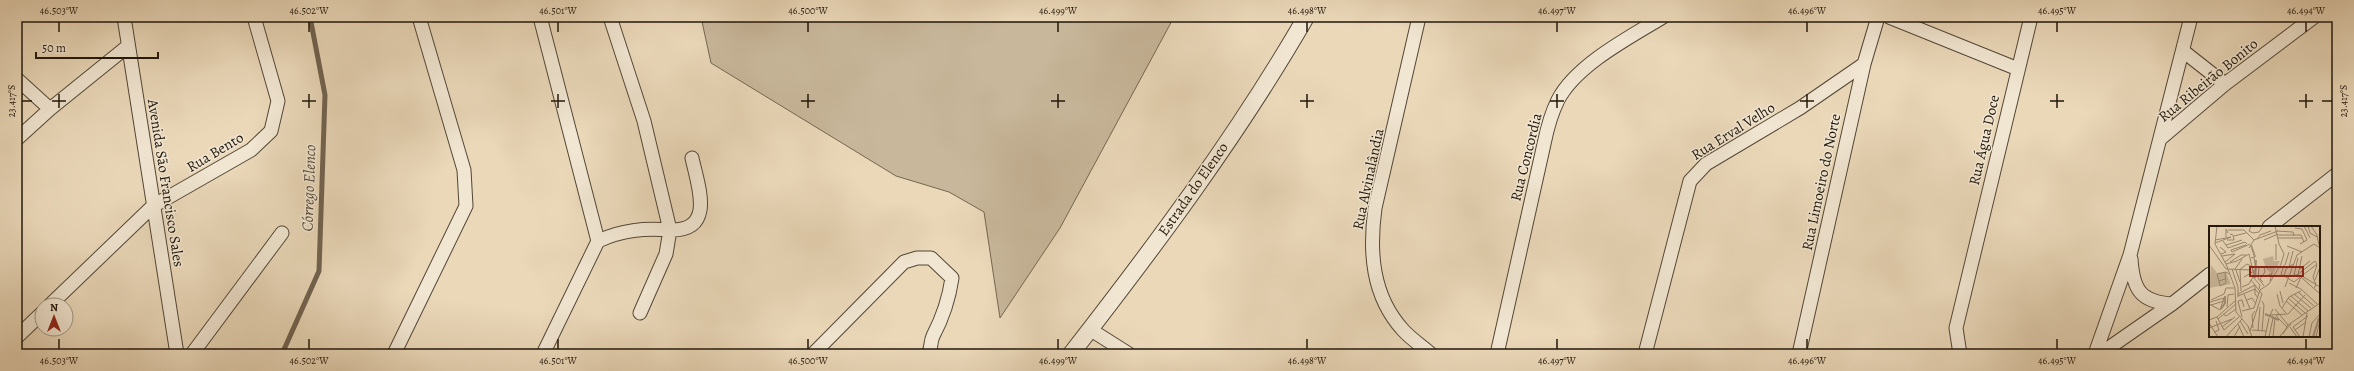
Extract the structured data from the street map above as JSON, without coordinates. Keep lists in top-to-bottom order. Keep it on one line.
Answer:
{"streets":{"street":["Rua Ribeirão Bonito","Rua Erval Velho","Rua Água Doce","Rua Bento","Rua Concordia","Rua Alvinalândia","Rua Limoeiro do Norte","Avenida São Francisco Sales","Estrada do Elenco"]},"crossings":[["Rua Erval Velho","Rua Limoeiro do Norte"],["Rua Bento","Avenida São Francisco Sales"]],"water":["Córrego Elenco"],"scale_bar":"50 m","north":"top","coordinates":["46.503°W","46.502°W","46.501°W","46.500°W","46.499°W","46.498°W","46.497°W","46.496°W","46.495°W","46.494°W","23.417°S"]}
